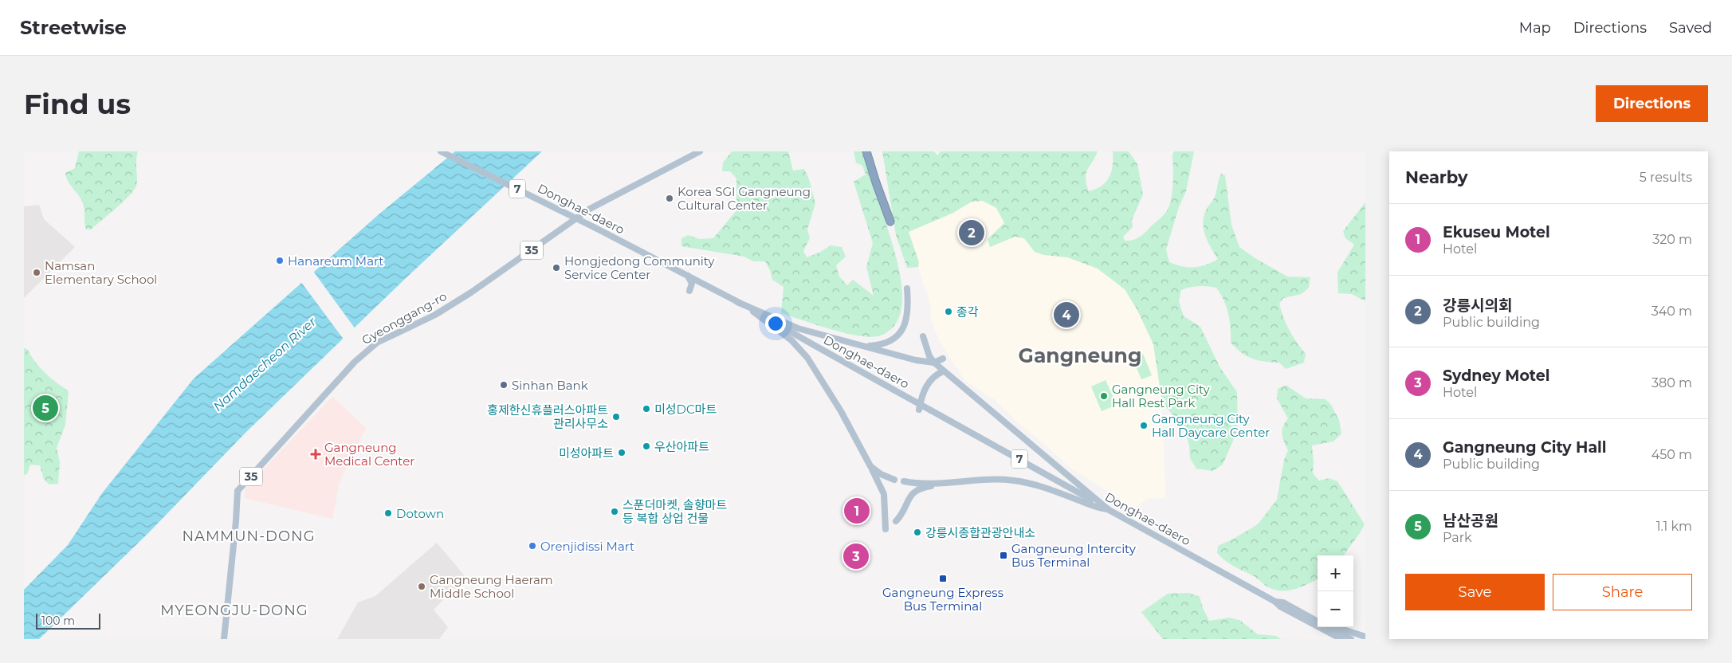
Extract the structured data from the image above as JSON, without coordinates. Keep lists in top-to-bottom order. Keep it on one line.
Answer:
{"streets":{"main road":["7","Donghae-daero","35","Gyeonggang-ro"]},"districts":["Gangneung","NAMMUN-DONG","MYEONGJU-DONG"],"water":["Namdaecheon River"],"places":{"other":["Korea SGI Gangneung Cultural Center","Hanareum Mart","Hongjedong Community Service Center","Namsan Elementary School","종각","Sinhan Bank","Gangneung City Hall Rest Park","미성DC마트","홍제한신휴플러스아파트 관리사무소","Gangneung City Hall Daycare Center","우산아파트","미성아파트","스푼더마켓, 솔향마트 등 복합 상업 건물","Dotown","강릉시종합관광안내소","Orenjidissi Mart","Gangneung Haeram Middle School"],"health":["Gangneung Medical Center"],"transit":["Gangneung Intercity Bus Terminal","Gangneung Express Bus Terminal"]},"scale_bar":"100 m","page":{"header":"Streetwise","nav":["Map","Directions","Saved"],"buttons":["Directions",["Save","Share"]],"title":"Find us","heading":["Nearby","5 results"],"list":[{"mark":"1","name":"Ekuseu Motel","note":"Hotel","value":"320 m"},{"mark":"2","name":"강릉시의회","note":"Public building","value":"340 m"},{"mark":"3","name":"Sydney Motel","note":"Hotel","value":"380 m"},{"mark":"4","name":"Gangneung City Hall","note":"Public building","value":"450 m"},{"mark":"5","name":"남산공원","note":"Park","value":"1.1 km"}],"pins":["2","4","5","1","3"],"map_buttons":["+","−"],"scale":"100 m"}}
